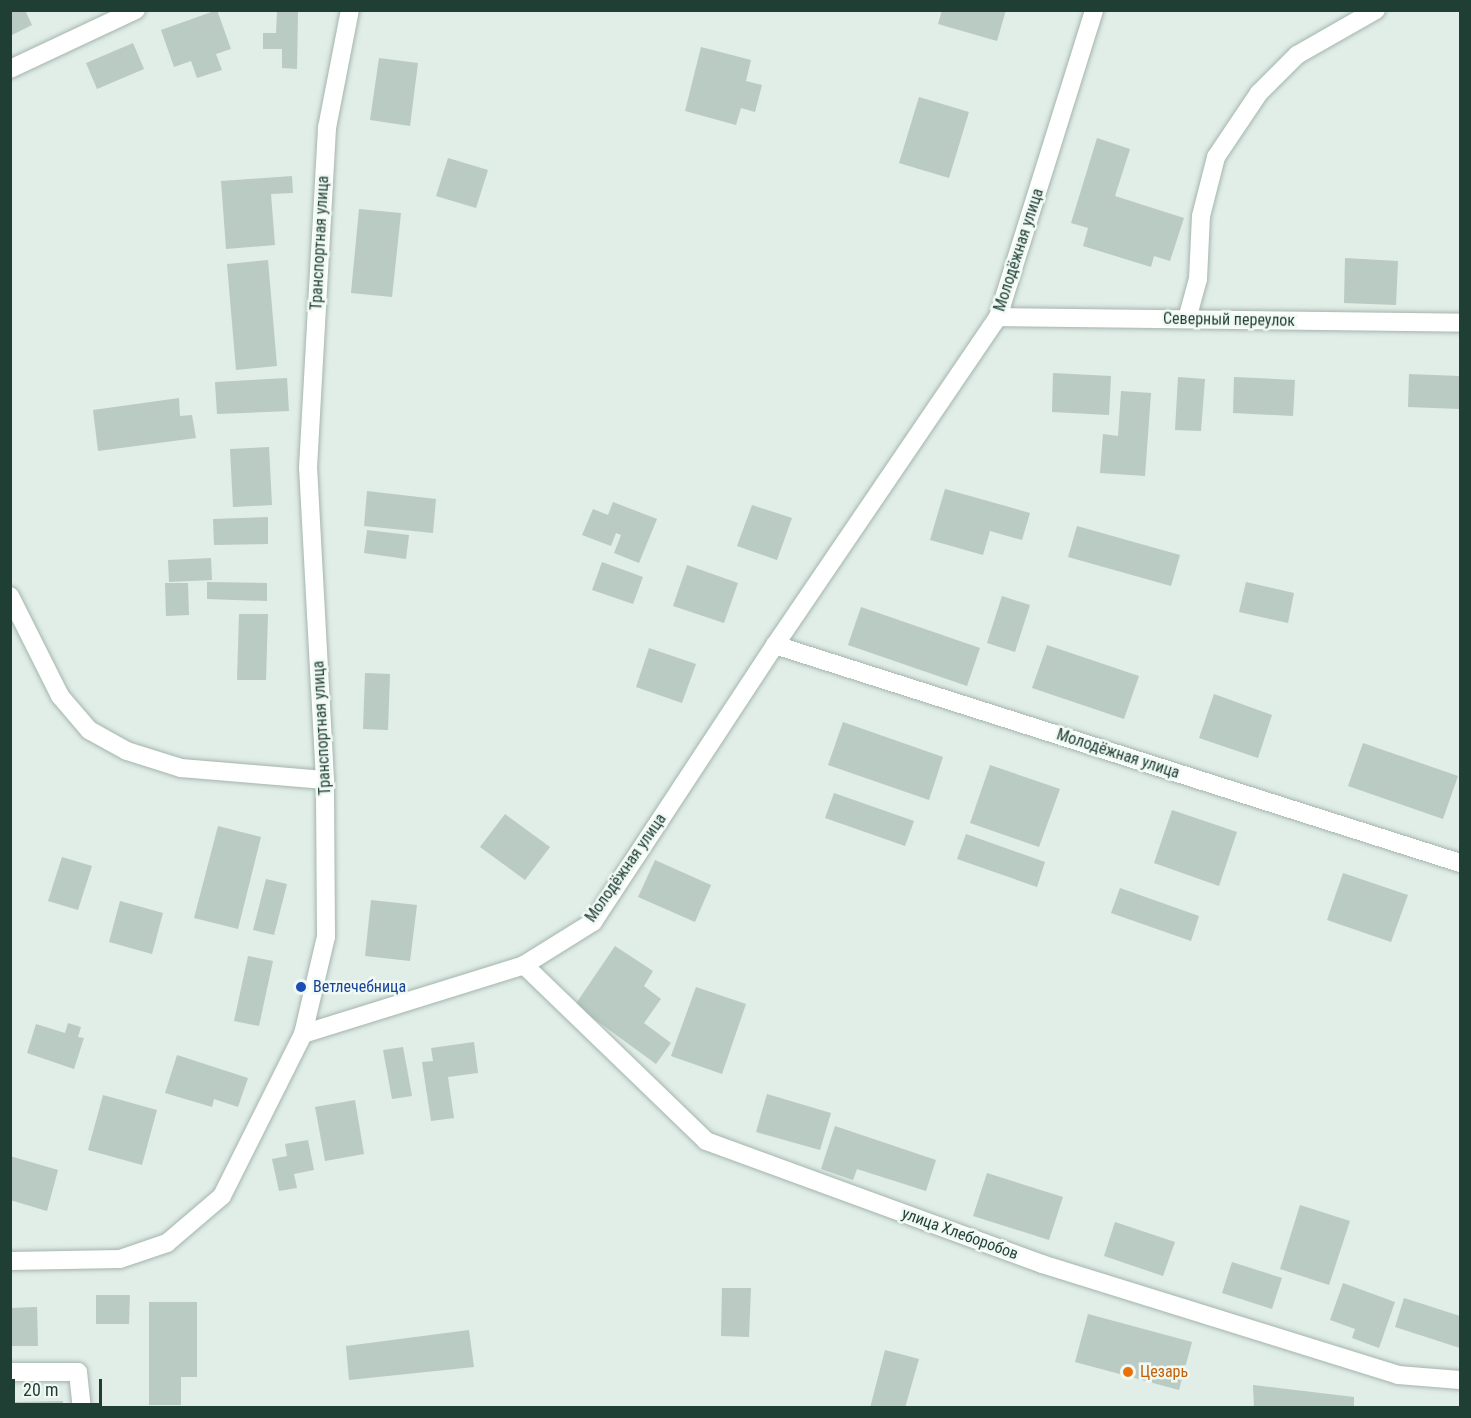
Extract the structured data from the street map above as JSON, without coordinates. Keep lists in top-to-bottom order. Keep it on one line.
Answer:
{"streets":{"street":["Транспортная улица","Молодёжная улица","Северный переулок","улица Хлеборобов"]},"crossings":[["Транспортная улица","Молодёжная улица"],["Молодёжная улица","Северный переулок"],["Молодёжная улица","улица Хлеборобов"]],"places":["Ветлечебница","Цезарь"],"scale_bar":"20 m"}
